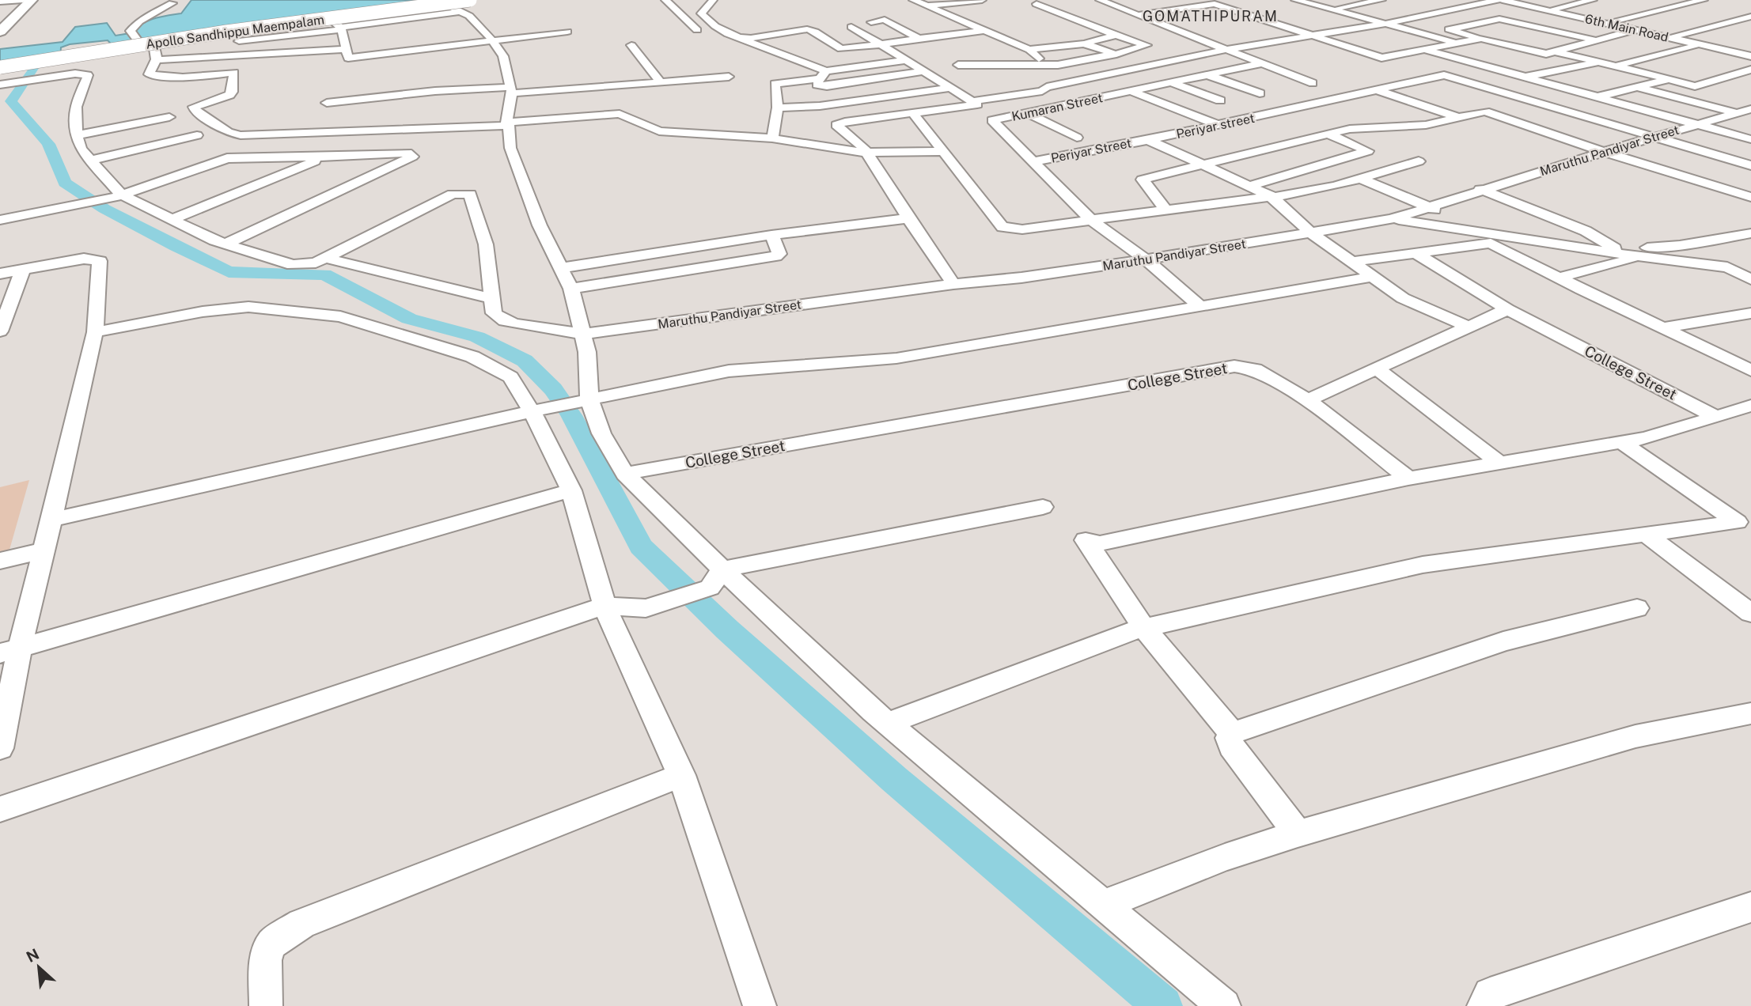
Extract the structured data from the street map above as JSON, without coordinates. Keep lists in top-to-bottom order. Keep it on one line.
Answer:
{"streets":{"main road":["Apollo Sandhippu Maempalam"],"street":["6th Main Road","Kumaran Street","Periyar street","Periyar Street","Maruthu Pandiyar Street","College Street"]},"crossings":[["Kumaran Street","Periyar Street"],["Periyar street","Periyar Street"],["Periyar street","Maruthu Pandiyar Street"]],"districts":["GOMATHIPURAM"],"north":"top left"}
